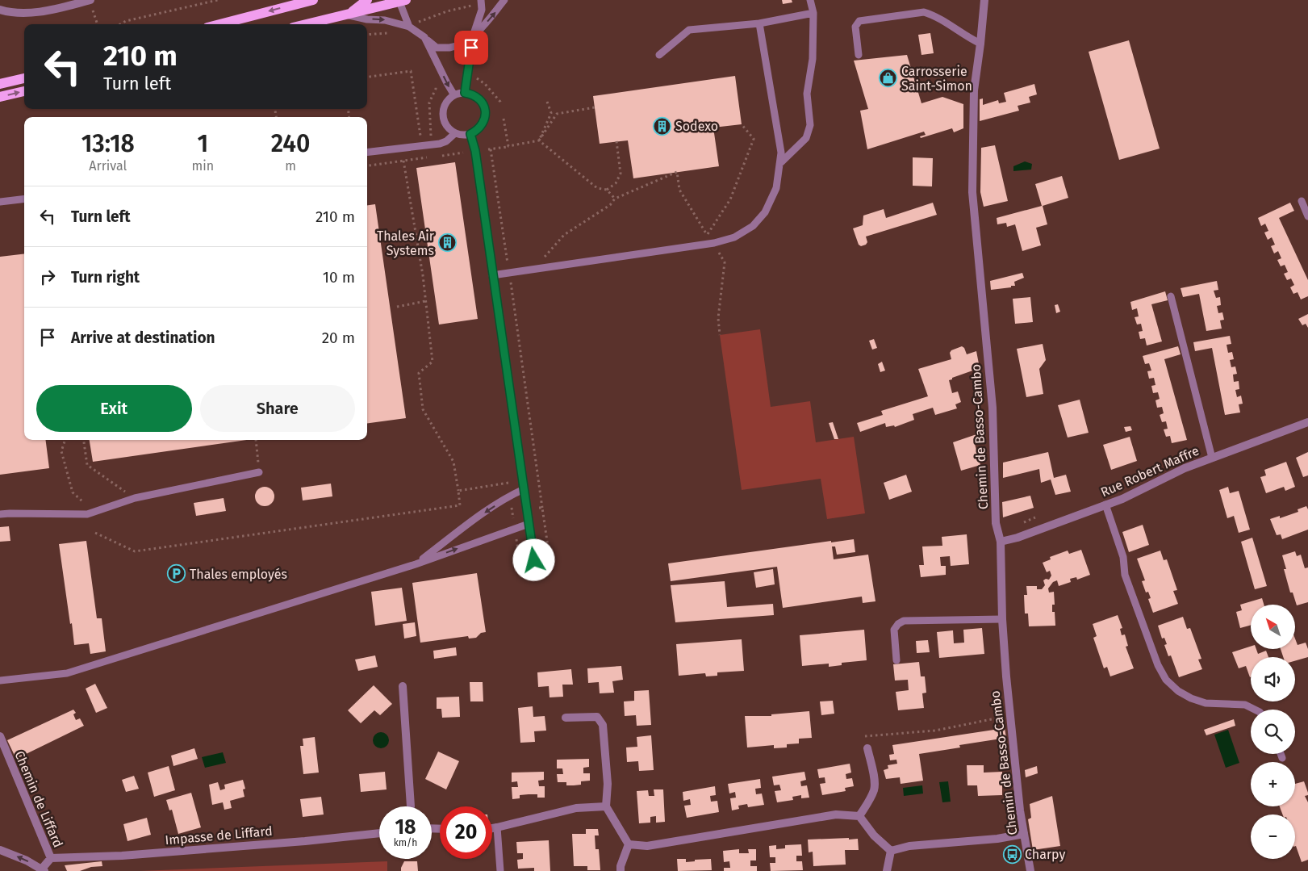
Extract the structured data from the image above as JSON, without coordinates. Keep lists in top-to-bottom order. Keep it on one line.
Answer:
{"streets":{"street":["Chemin de Basso-Cambo","Rue Robert Maffre","Chemin de Liffard","Impasse de Liffard"]},"crossings":[["Chemin de Basso-Cambo","Rue Robert Maffre"],["Chemin de Liffard","Impasse de Liffard"]],"places":{"shop":["Carrosserie Saint-Simon"],"building":["Sodexo","Thales Air Systems"],"parking":["Thales employés"],"bus stop":["Charpy"]},"north":"top left","page":{"turn":["210 m","Turn left"],"eta":["13:18","Arrival","1","min","240","m"],"list":[{"name":"Turn left","value":"210 m"},{"name":"Turn right","value":"10 m"},{"name":"Arrive at destination","value":"20 m"}],"buttons":["Exit","Share"],"map_buttons":["+","−"],"speed":"18 km/h","limit":"20"}}
